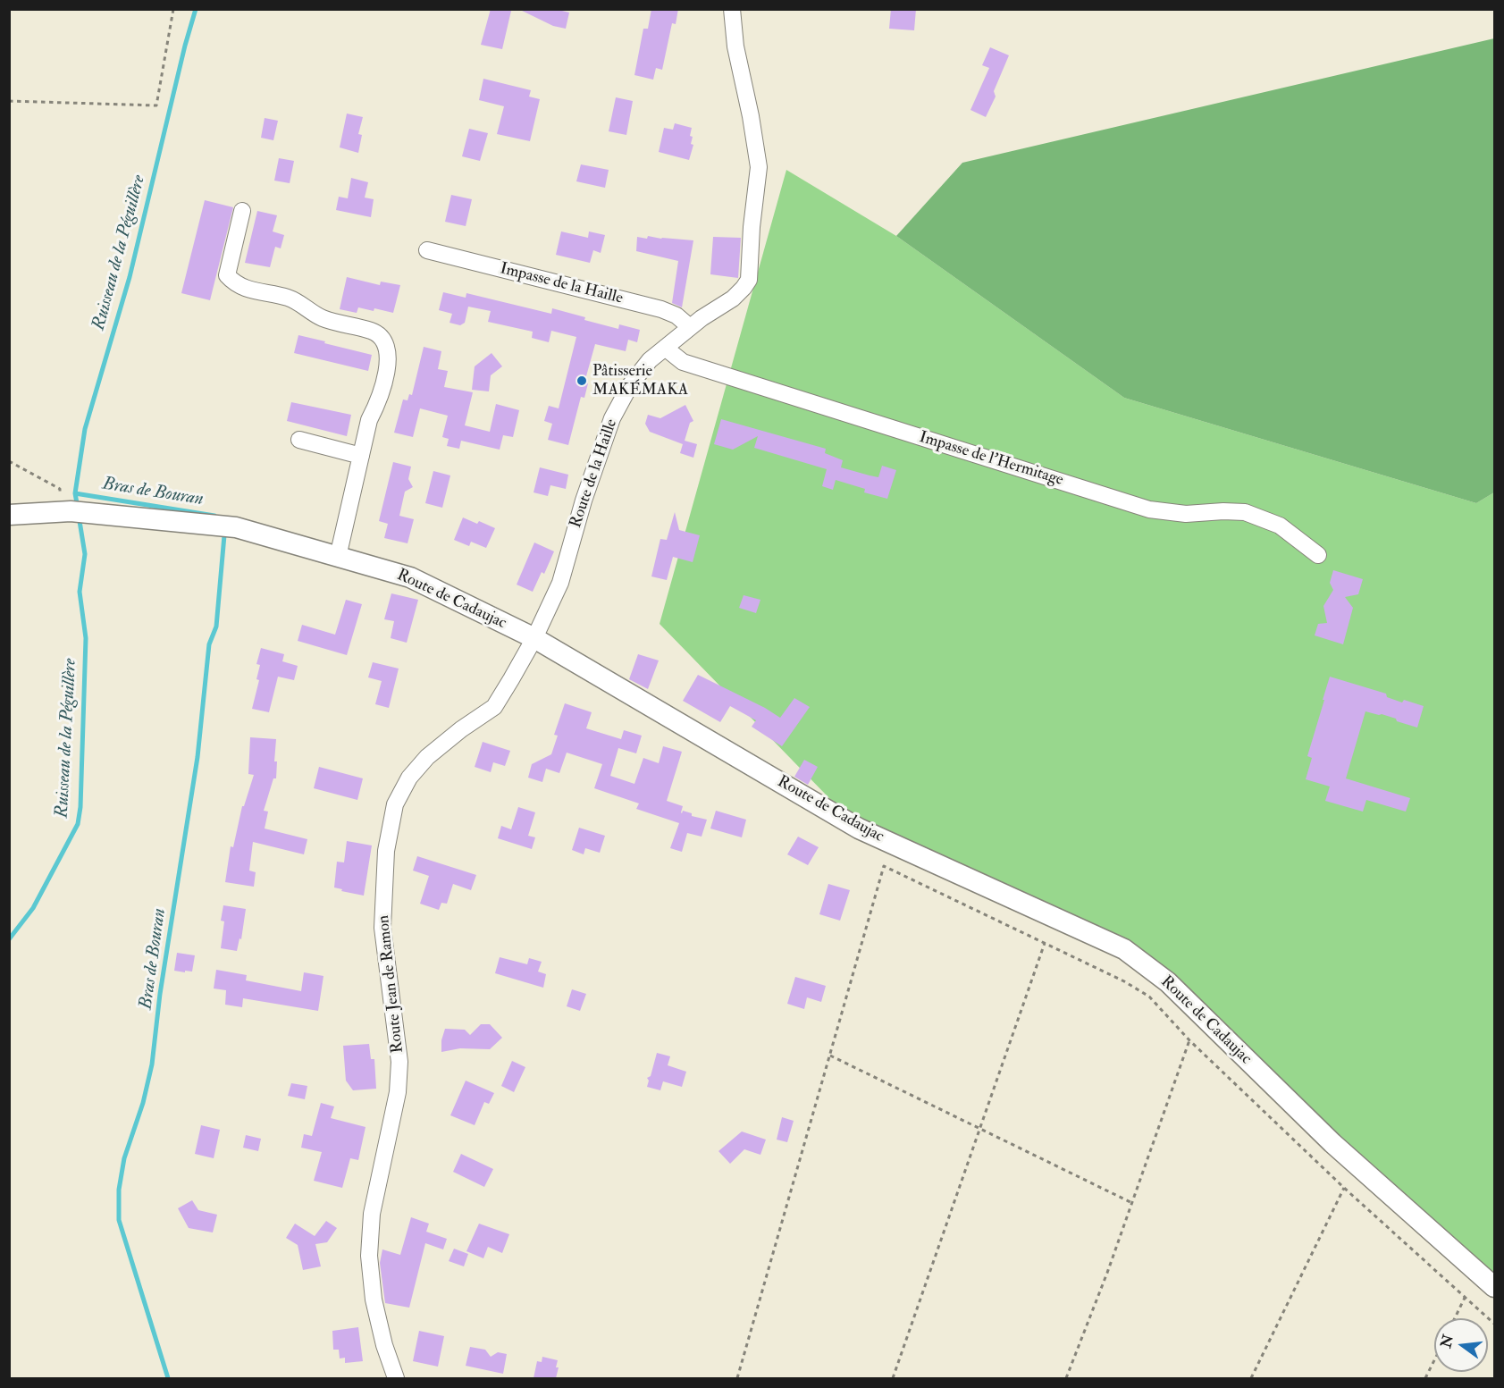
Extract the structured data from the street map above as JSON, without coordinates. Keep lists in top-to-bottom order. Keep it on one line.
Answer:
{"streets":{"street":["Impasse de la Haille","Impasse de l'Hermitage","Route de la Haille","Route de Cadaujac","Route Jean de Ramon"]},"crossings":[["Impasse de la Haille","Route de la Haille"],["Impasse de l'Hermitage","Route de la Haille"],["Route de la Haille","Route de Cadaujac"],["Route de la Haille","Route Jean de Ramon"],["Route de Cadaujac","Route Jean de Ramon"]],"water":["Ruisseau de la Péguillère","Bras de Bouran"],"places":["Pâtisserie MAKÉMAKA"],"north":"left"}
